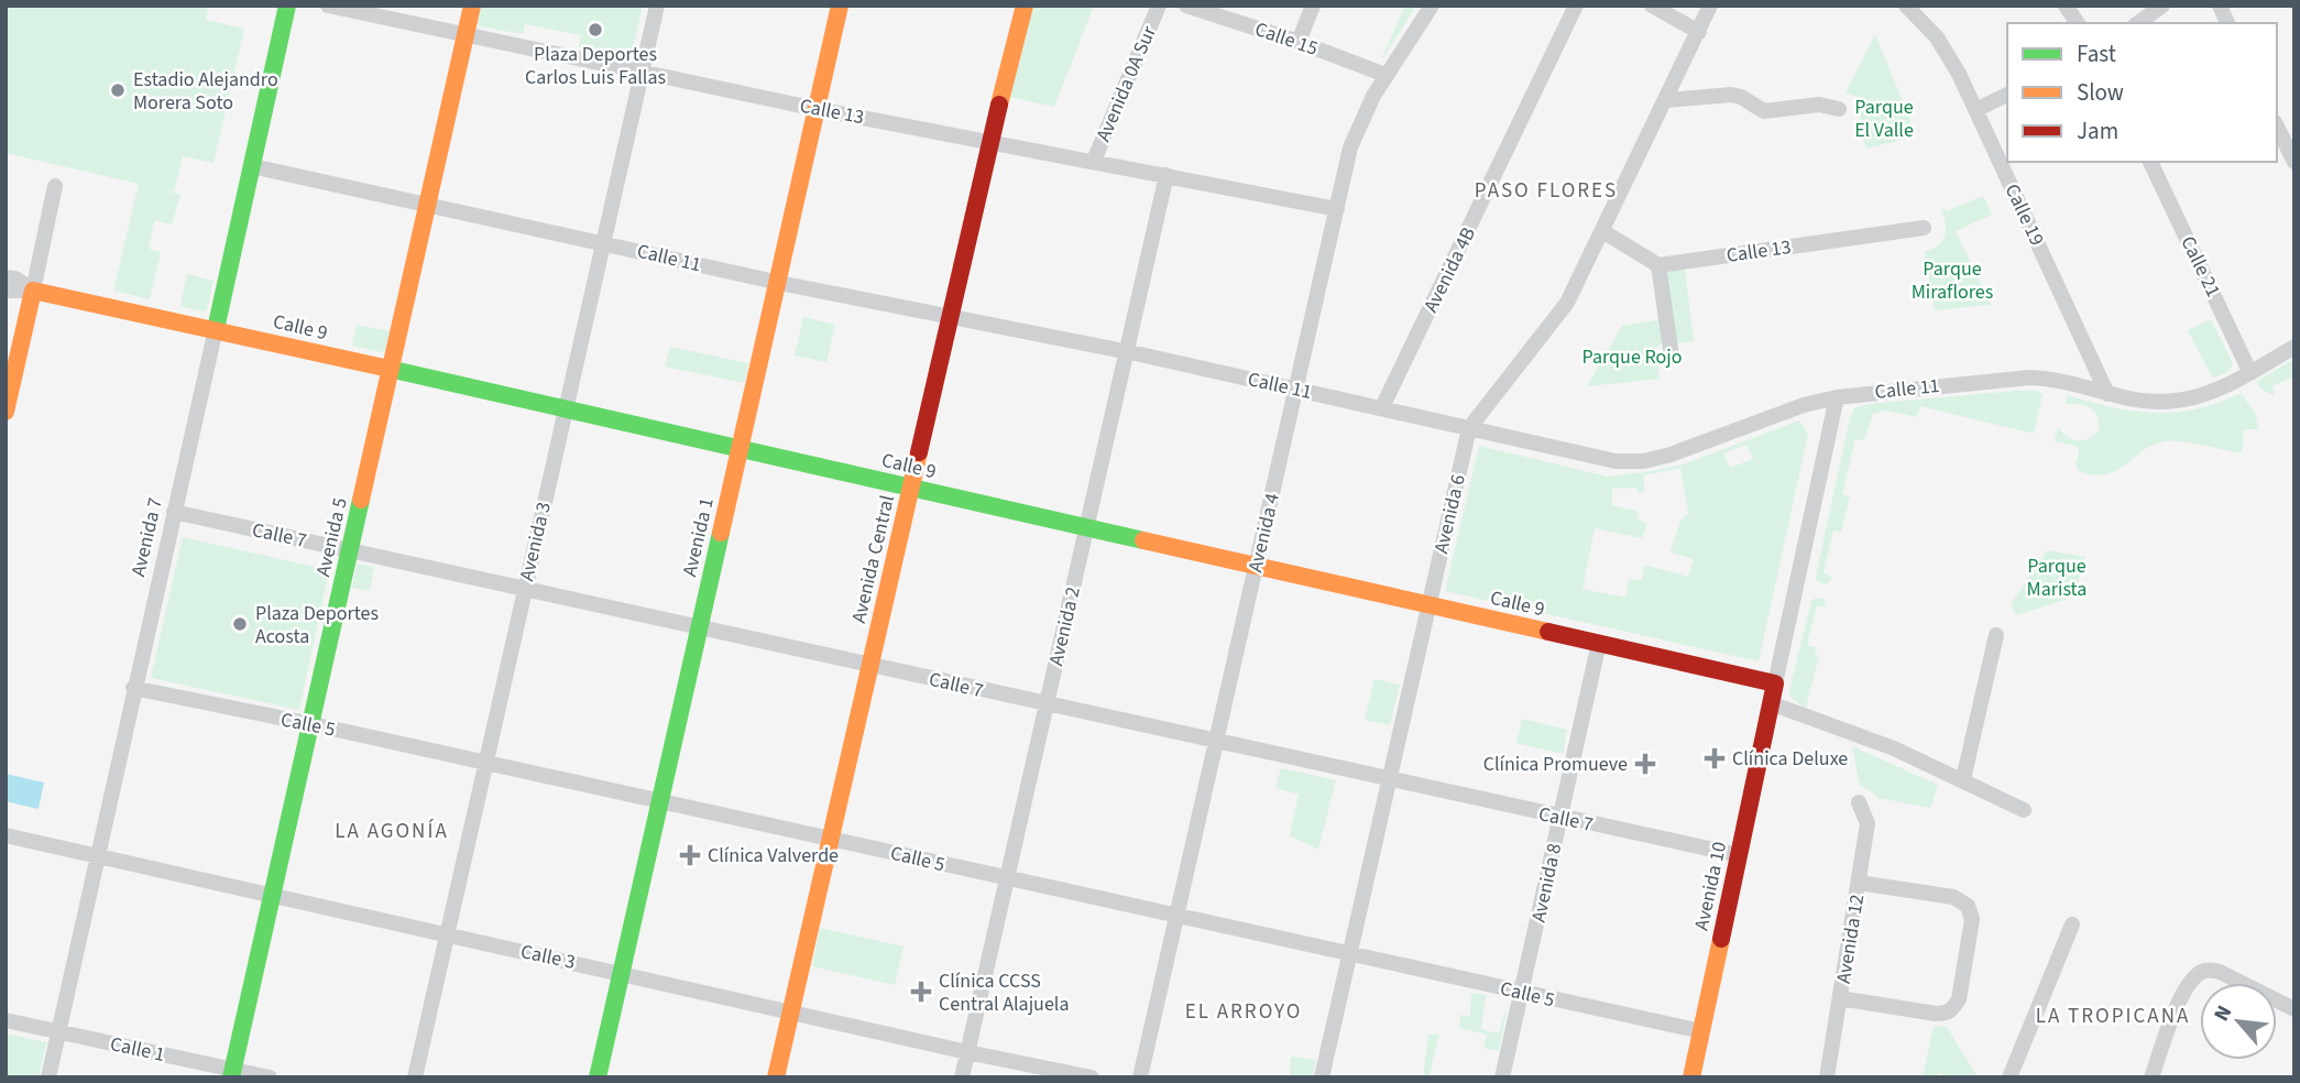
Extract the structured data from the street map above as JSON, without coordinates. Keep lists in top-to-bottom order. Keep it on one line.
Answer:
{"streets":{"main road":["Calle 9","Avenida 7","Avenida 5","Avenida 1","Avenida Central","Avenida 10"],"street":["Calle 15","Avenida 0A Sur","Calle 13","Calle 19","Calle 11","Calle 21","Avenida 4B","Avenida 6","Avenida 4","Calle 7","Avenida 3","Avenida 2","Calle 5","Avenida 8","Avenida 12","Calle 3","Calle 1"]},"crossings":[["Calle 15","Avenida 4"],["Avenida 0A Sur","Calle 13"],["Calle 13","Avenida 4"],["Calle 13","Avenida 5"],["Calle 13","Avenida 1"],["Calle 13","Avenida 3"],["Calle 13","Avenida Central"],["Calle 13","Avenida 2"],["Calle 19","Calle 11"],["Calle 11","Calle 21"],["Calle 11","Avenida 4B"],["Calle 11","Avenida 6"],["Calle 11","Avenida 4"],["Calle 11","Avenida 7"],["Calle 11","Avenida 5"],["Calle 11","Avenida 1"],["Calle 11","Avenida 3"],["Calle 11","Avenida Central"],["Calle 11","Avenida 2"],["Calle 9","Avenida 6"],["Calle 9","Avenida 4"],["Calle 9","Avenida 7"],["Calle 9","Avenida 5"],["Calle 9","Avenida 1"],["Calle 9","Avenida 3"],["Calle 9","Avenida Central"],["Calle 9","Avenida 2"],["Calle 9","Avenida 8"],["Calle 9","Avenida 10"],["Avenida 6","Calle 7"],["Avenida 6","Calle 5"],["Avenida 4","Calle 7"],["Avenida 4","Calle 5"],["Calle 7","Avenida 7"],["Calle 7","Avenida 5"],["Calle 7","Avenida 1"],["Calle 7","Avenida 3"],["Calle 7","Avenida Central"],["Calle 7","Avenida 2"],["Calle 7","Avenida 8"],["Calle 7","Avenida 10"],["Avenida 7","Calle 5"],["Avenida 7","Calle 3"],["Avenida 7","Calle 1"],["Avenida 5","Calle 5"],["Avenida 5","Calle 3"],["Avenida 5","Calle 1"],["Avenida 1","Calle 5"],["Avenida 1","Calle 3"],["Avenida 3","Calle 5"],["Avenida 3","Calle 3"],["Avenida Central","Calle 5"],["Avenida Central","Calle 3"],["Avenida 2","Calle 5"],["Avenida 2","Calle 3"],["Calle 5","Avenida 8"],["Calle 5","Avenida 10"]],"districts":["PASO FLORES","LA AGONÍA","EL ARROYO","LA TROPICANA"],"parks":["Parque El Valle","Parque Miraflores","Parque Rojo","Parque Marista"],"places":{"other":["Plaza Deportes Carlos Luis Fallas","Estadio Alejandro Morera Soto","Plaza Deportes Acosta"],"health":["Clínica Deluxe","Clínica Promueve","Clínica Valverde","Clínica CCSS Central Alajuela"]},"legend":["Fast","Slow","Jam"],"north":"top left"}
